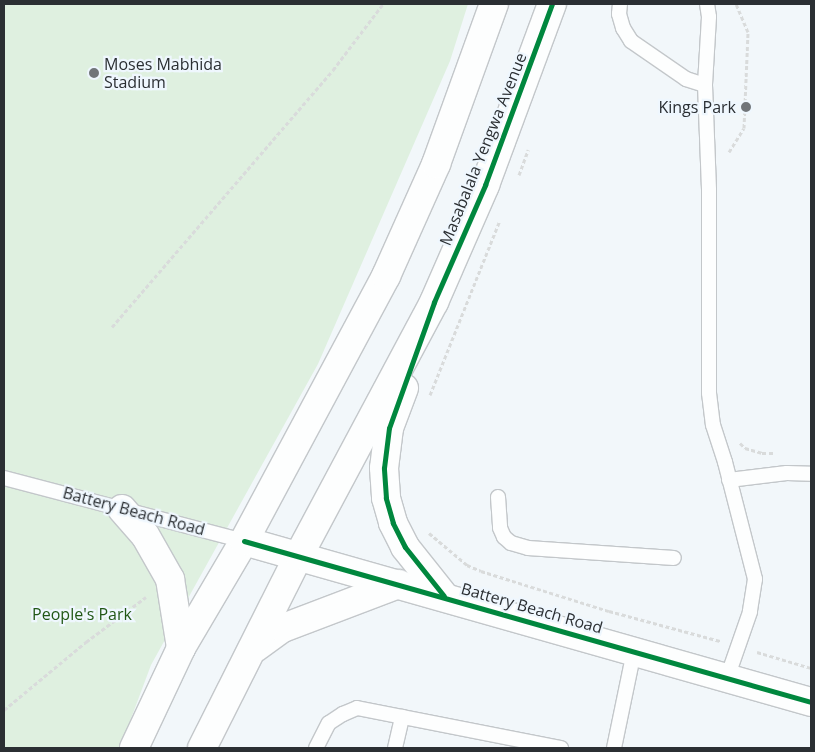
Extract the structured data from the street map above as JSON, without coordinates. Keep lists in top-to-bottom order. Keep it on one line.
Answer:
{"streets":{"main road":["Masabalala Yengwa Avenue","Battery Beach Road"]},"crossings":[["Masabalala Yengwa Avenue","Battery Beach Road"]],"parks":["People's Park"],"places":["Moses Mabhida Stadium","Kings Park"]}
